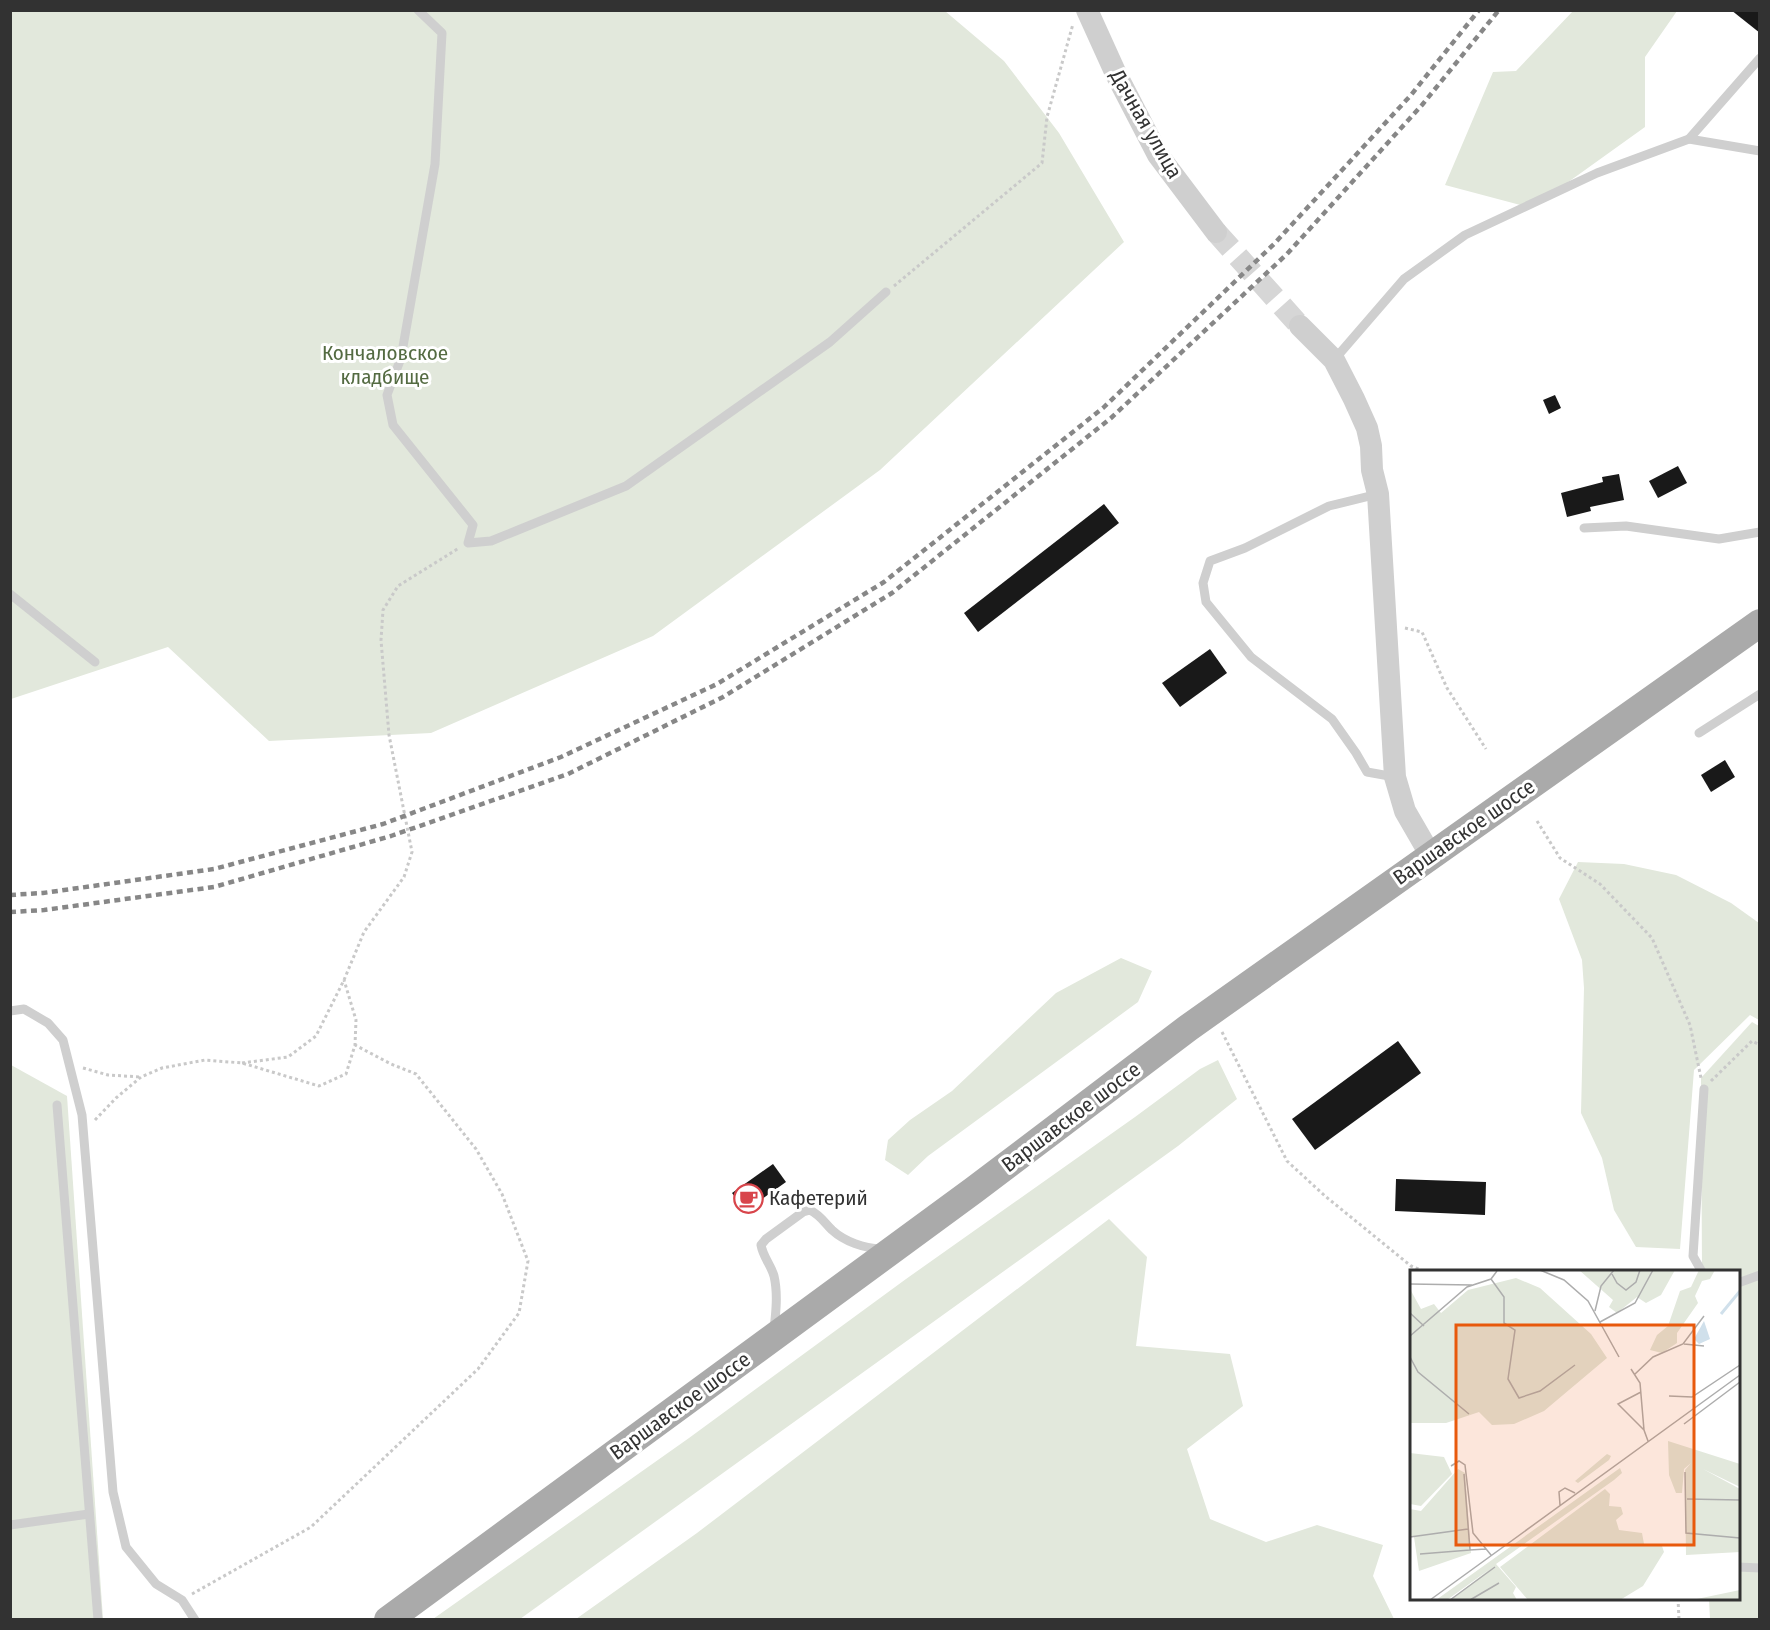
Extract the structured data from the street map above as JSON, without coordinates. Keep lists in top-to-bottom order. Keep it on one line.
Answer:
{"streets":{"main road":["Варшавское шоссе"],"street":["Дачная улица"]},"parks":["Кончаловское кладбище"],"places":{"cafe":["Кафетерий"]}}
